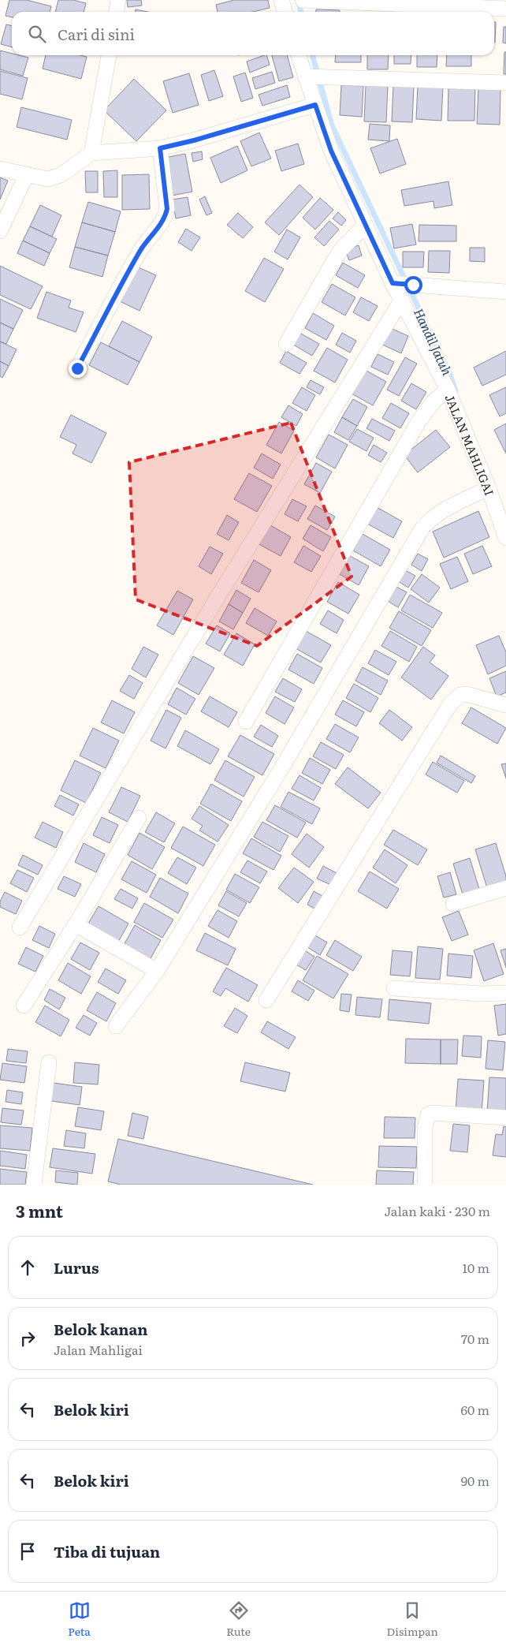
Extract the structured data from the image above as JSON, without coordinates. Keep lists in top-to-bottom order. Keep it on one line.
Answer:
{"streets":{"street":["JALAN MAHLIGAI"]},"water":["Handil Jatuh"],"page":{"search":"Cari di sini","heading":["3 mnt","Jalan kaki · 230 m"],"list":[["Lurus","10 m"],["Belok kanan","Jalan Mahligai","70 m"],["Belok kiri","60 m"],["Belok kiri","90 m"],"Tiba di tujuan"],"nav":["Peta","Rute","Disimpan"]}}
